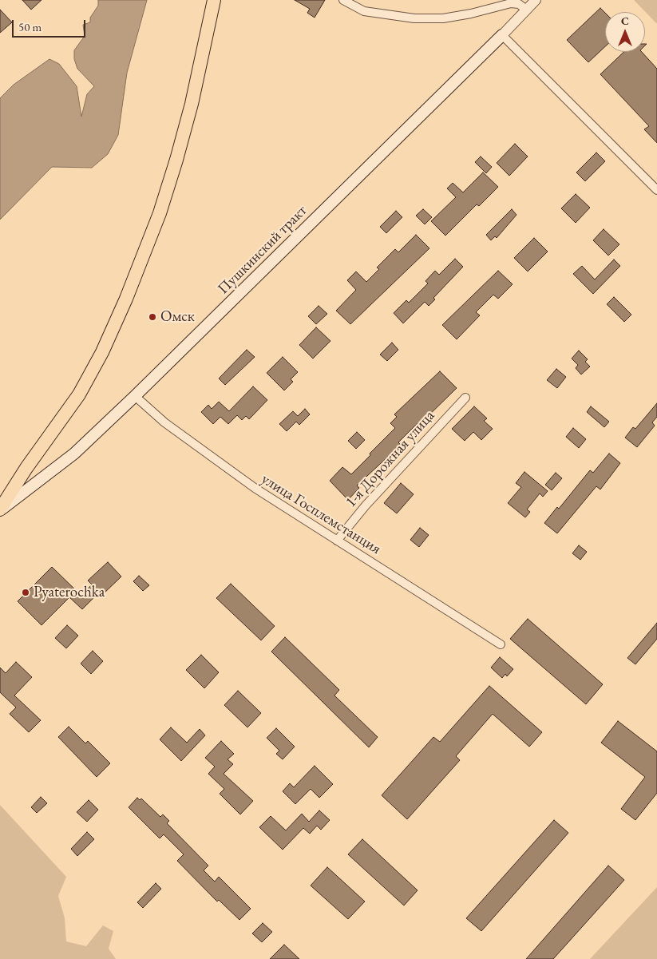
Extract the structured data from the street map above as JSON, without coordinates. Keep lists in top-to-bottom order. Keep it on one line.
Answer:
{"streets":{"main road":["Пушкинский тракт"],"street":["1-я Дорожная улица","улица Госплемстанция"]},"crossings":[["Пушкинский тракт","улица Госплемстанция"],["1-я Дорожная улица","улица Госплемстанция"]],"places":["Омск","Pyaterochka"],"scale_bar":"50 m","north":"top"}
